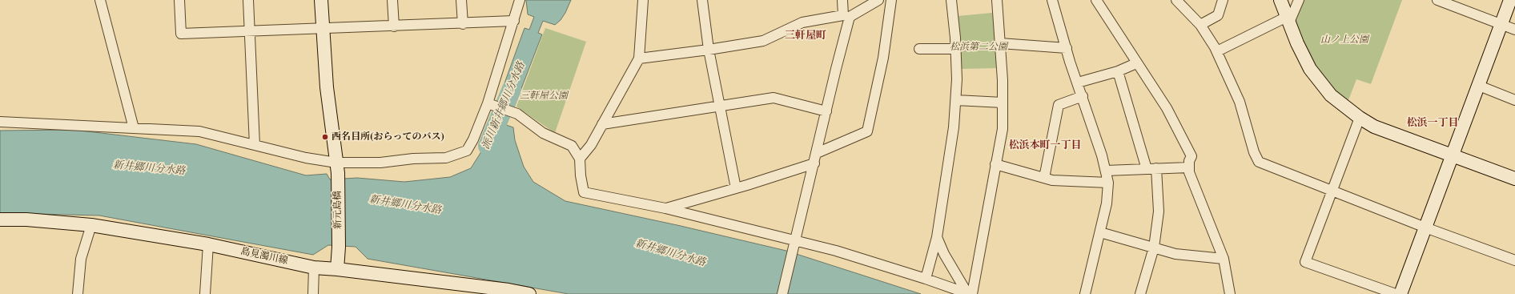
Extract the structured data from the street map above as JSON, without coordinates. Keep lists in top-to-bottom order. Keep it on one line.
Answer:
{"streets":{"street":["新元島橋","島見濁川線"]},"crossings":[["新元島橋","島見濁川線"]],"districts":["三軒屋町","松浜一丁目","松浜本町一丁目"],"water":["派川新井郷川分水路","新井郷川分水路"],"parks":["山ノ上公園","松浜第二公園","三軒屋公園"],"places":["西名目所(おらってのバス)"]}
